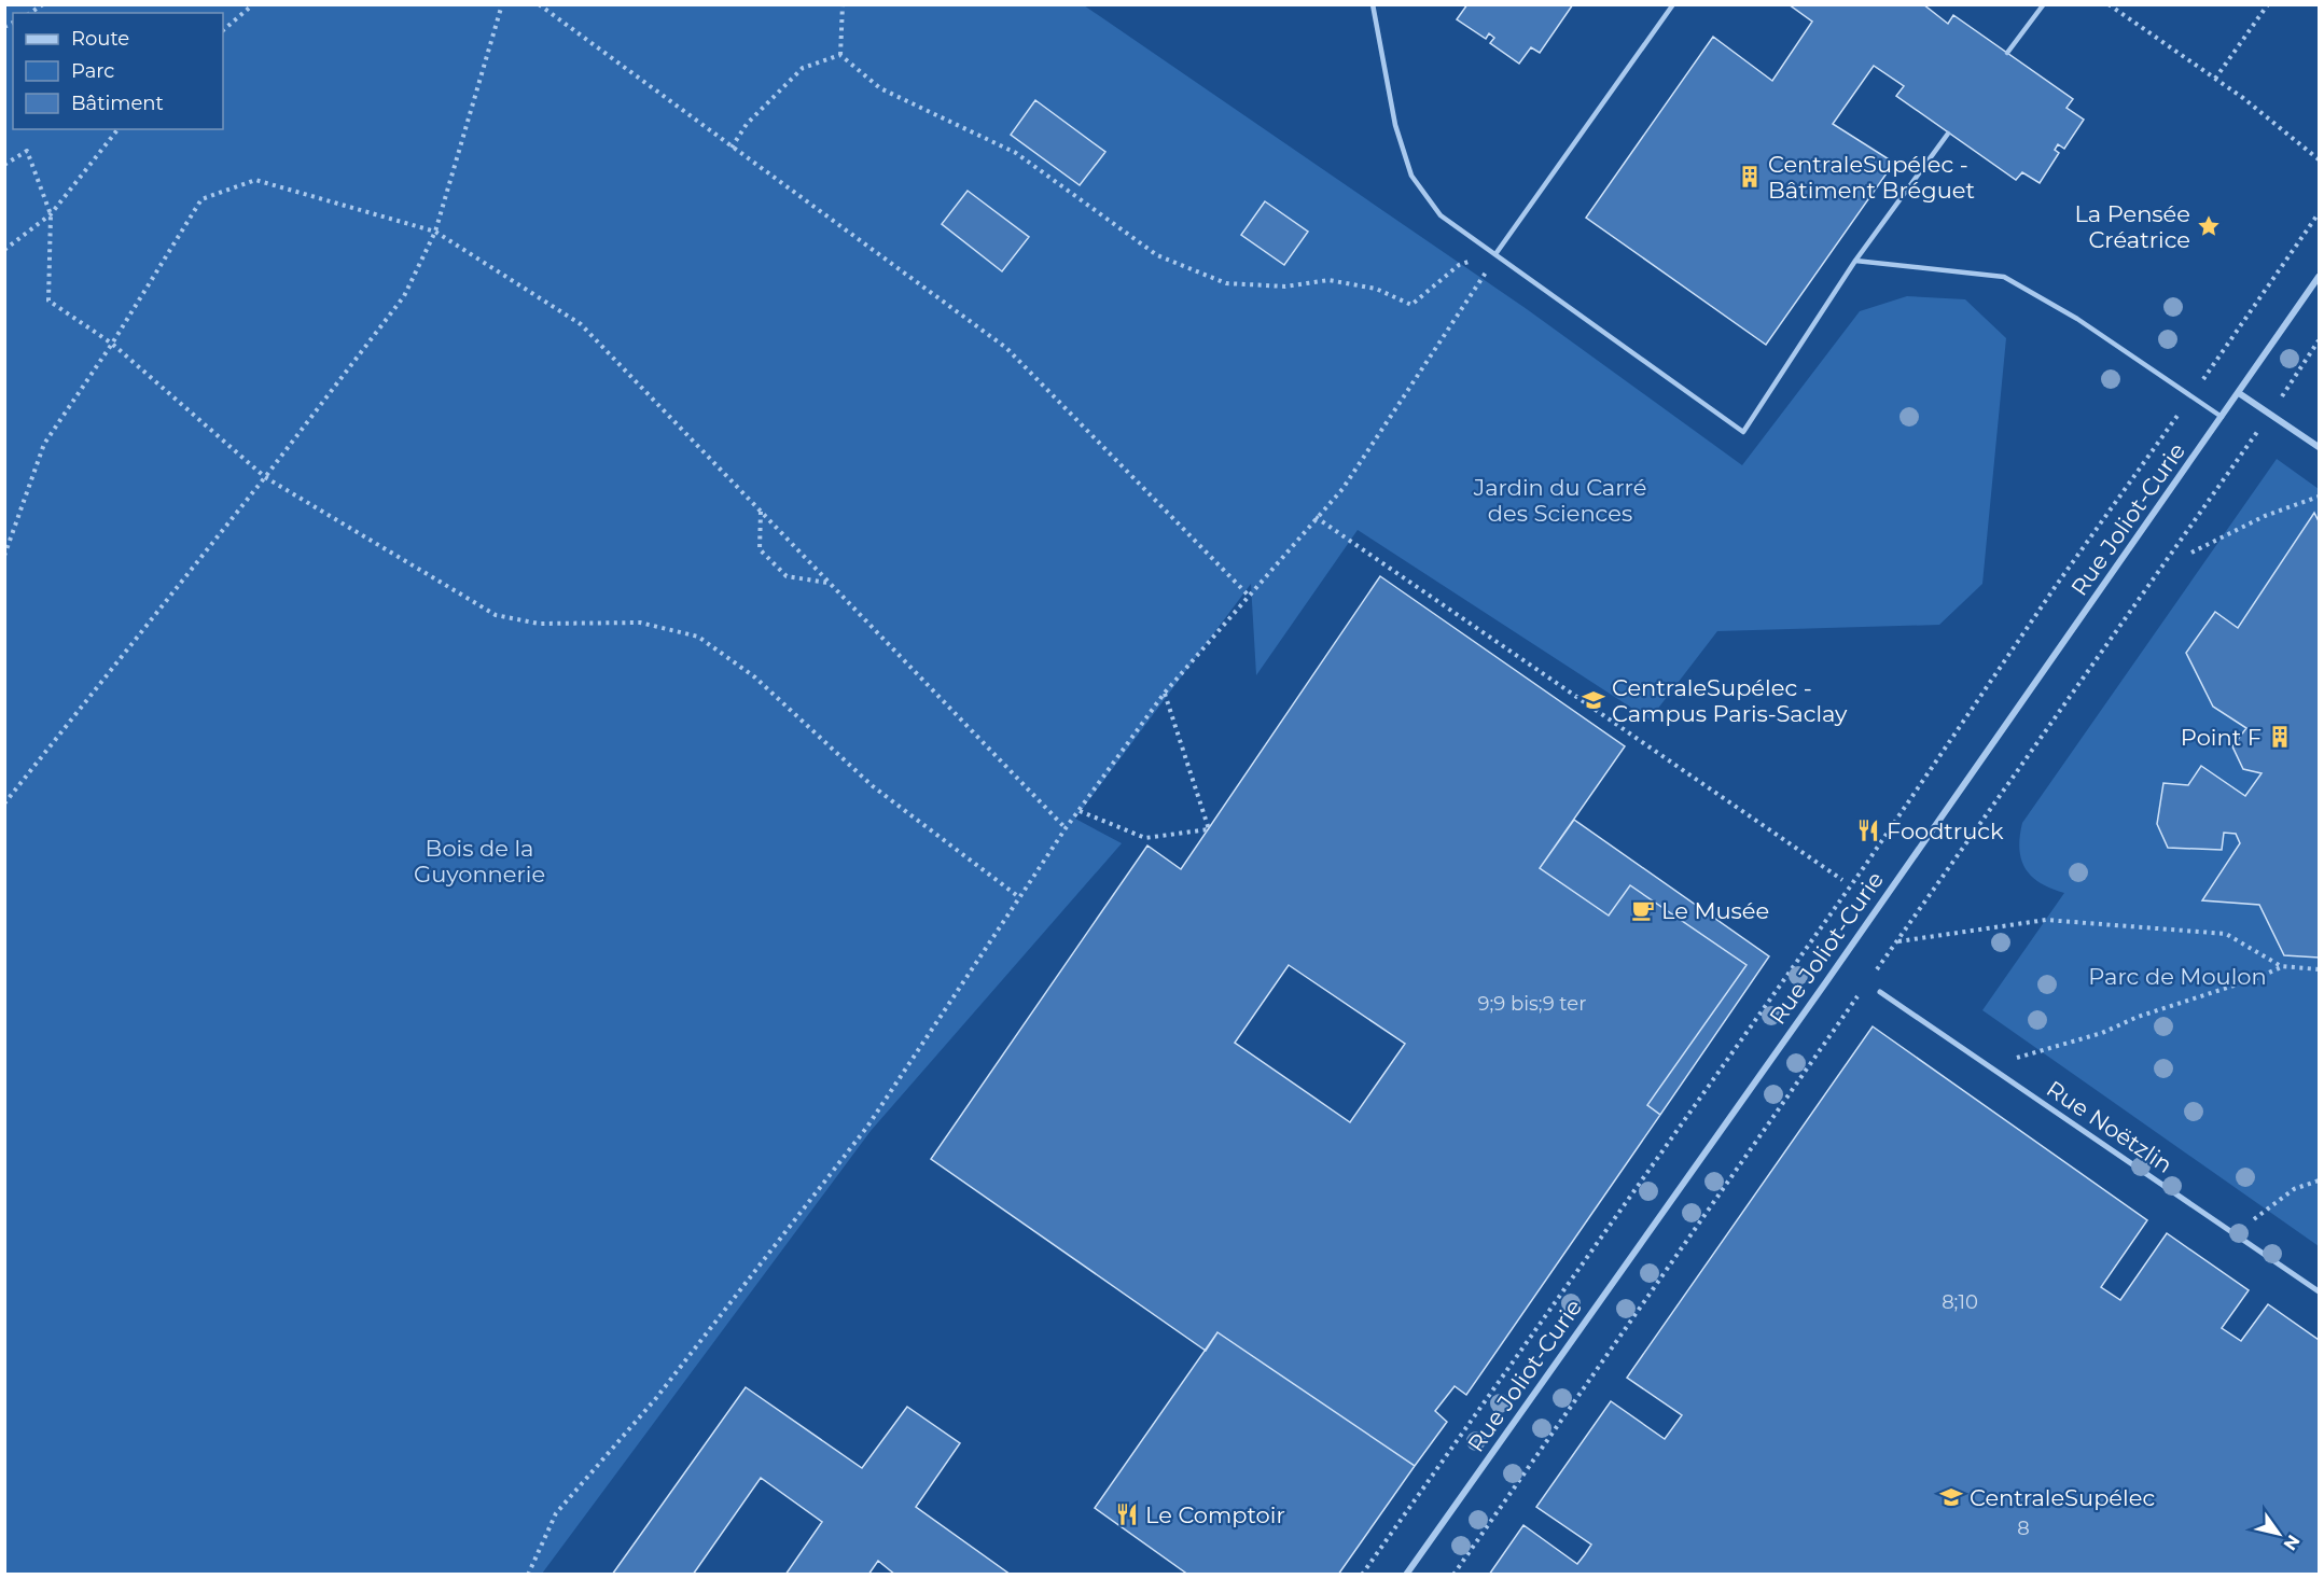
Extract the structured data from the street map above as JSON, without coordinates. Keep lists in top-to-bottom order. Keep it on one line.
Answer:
{"streets":{"street":["Rue Joliot-Curie","Rue Noëtzlin"]},"parks":["Jardin du Carré des Sciences","Bois de la Guyonnerie","Parc de Moulon"],"places":{"building":["CentraleSupélec - Bâtiment Bréguet","Point F"],"place":["La Pensée Créatrice"],"school or university":["CentraleSupélec - Campus Paris-Saclay","CentraleSupélec"],"restaurant":["Foodtruck","Le Comptoir"],"cafe":["Le Musée"]},"house_numbers":["9;9 bis;9 ter","8;10","8"],"legend":["Route","Parc","Bâtiment"],"north":"bottom right"}
